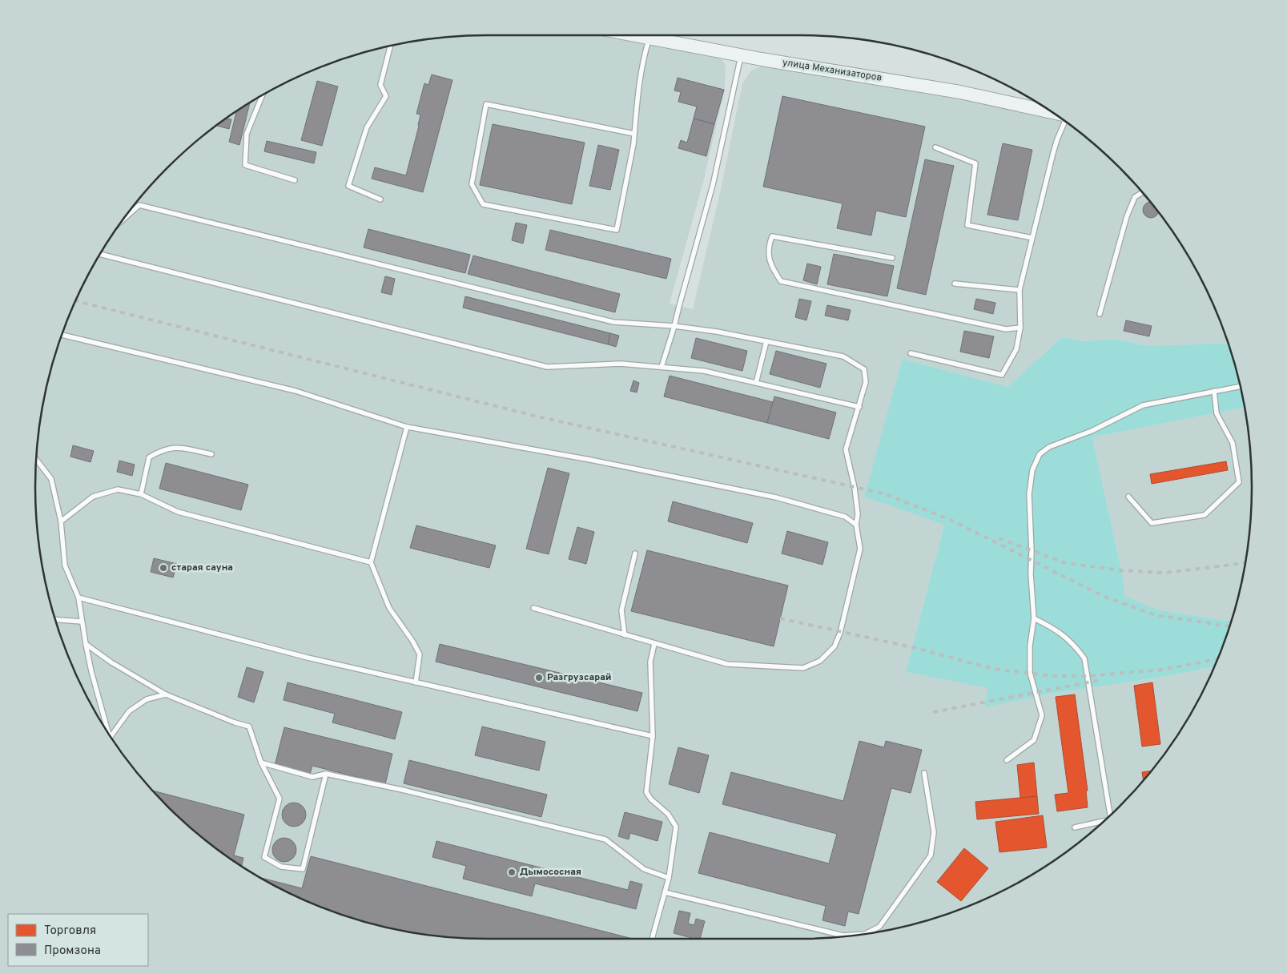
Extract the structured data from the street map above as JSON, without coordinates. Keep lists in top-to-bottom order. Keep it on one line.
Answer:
{"streets":{"street":["улица Механизаторов"]},"places":["старая сауна","Разгрузсарай","Дымососная"],"legend":["Торговля","Промзона"]}
